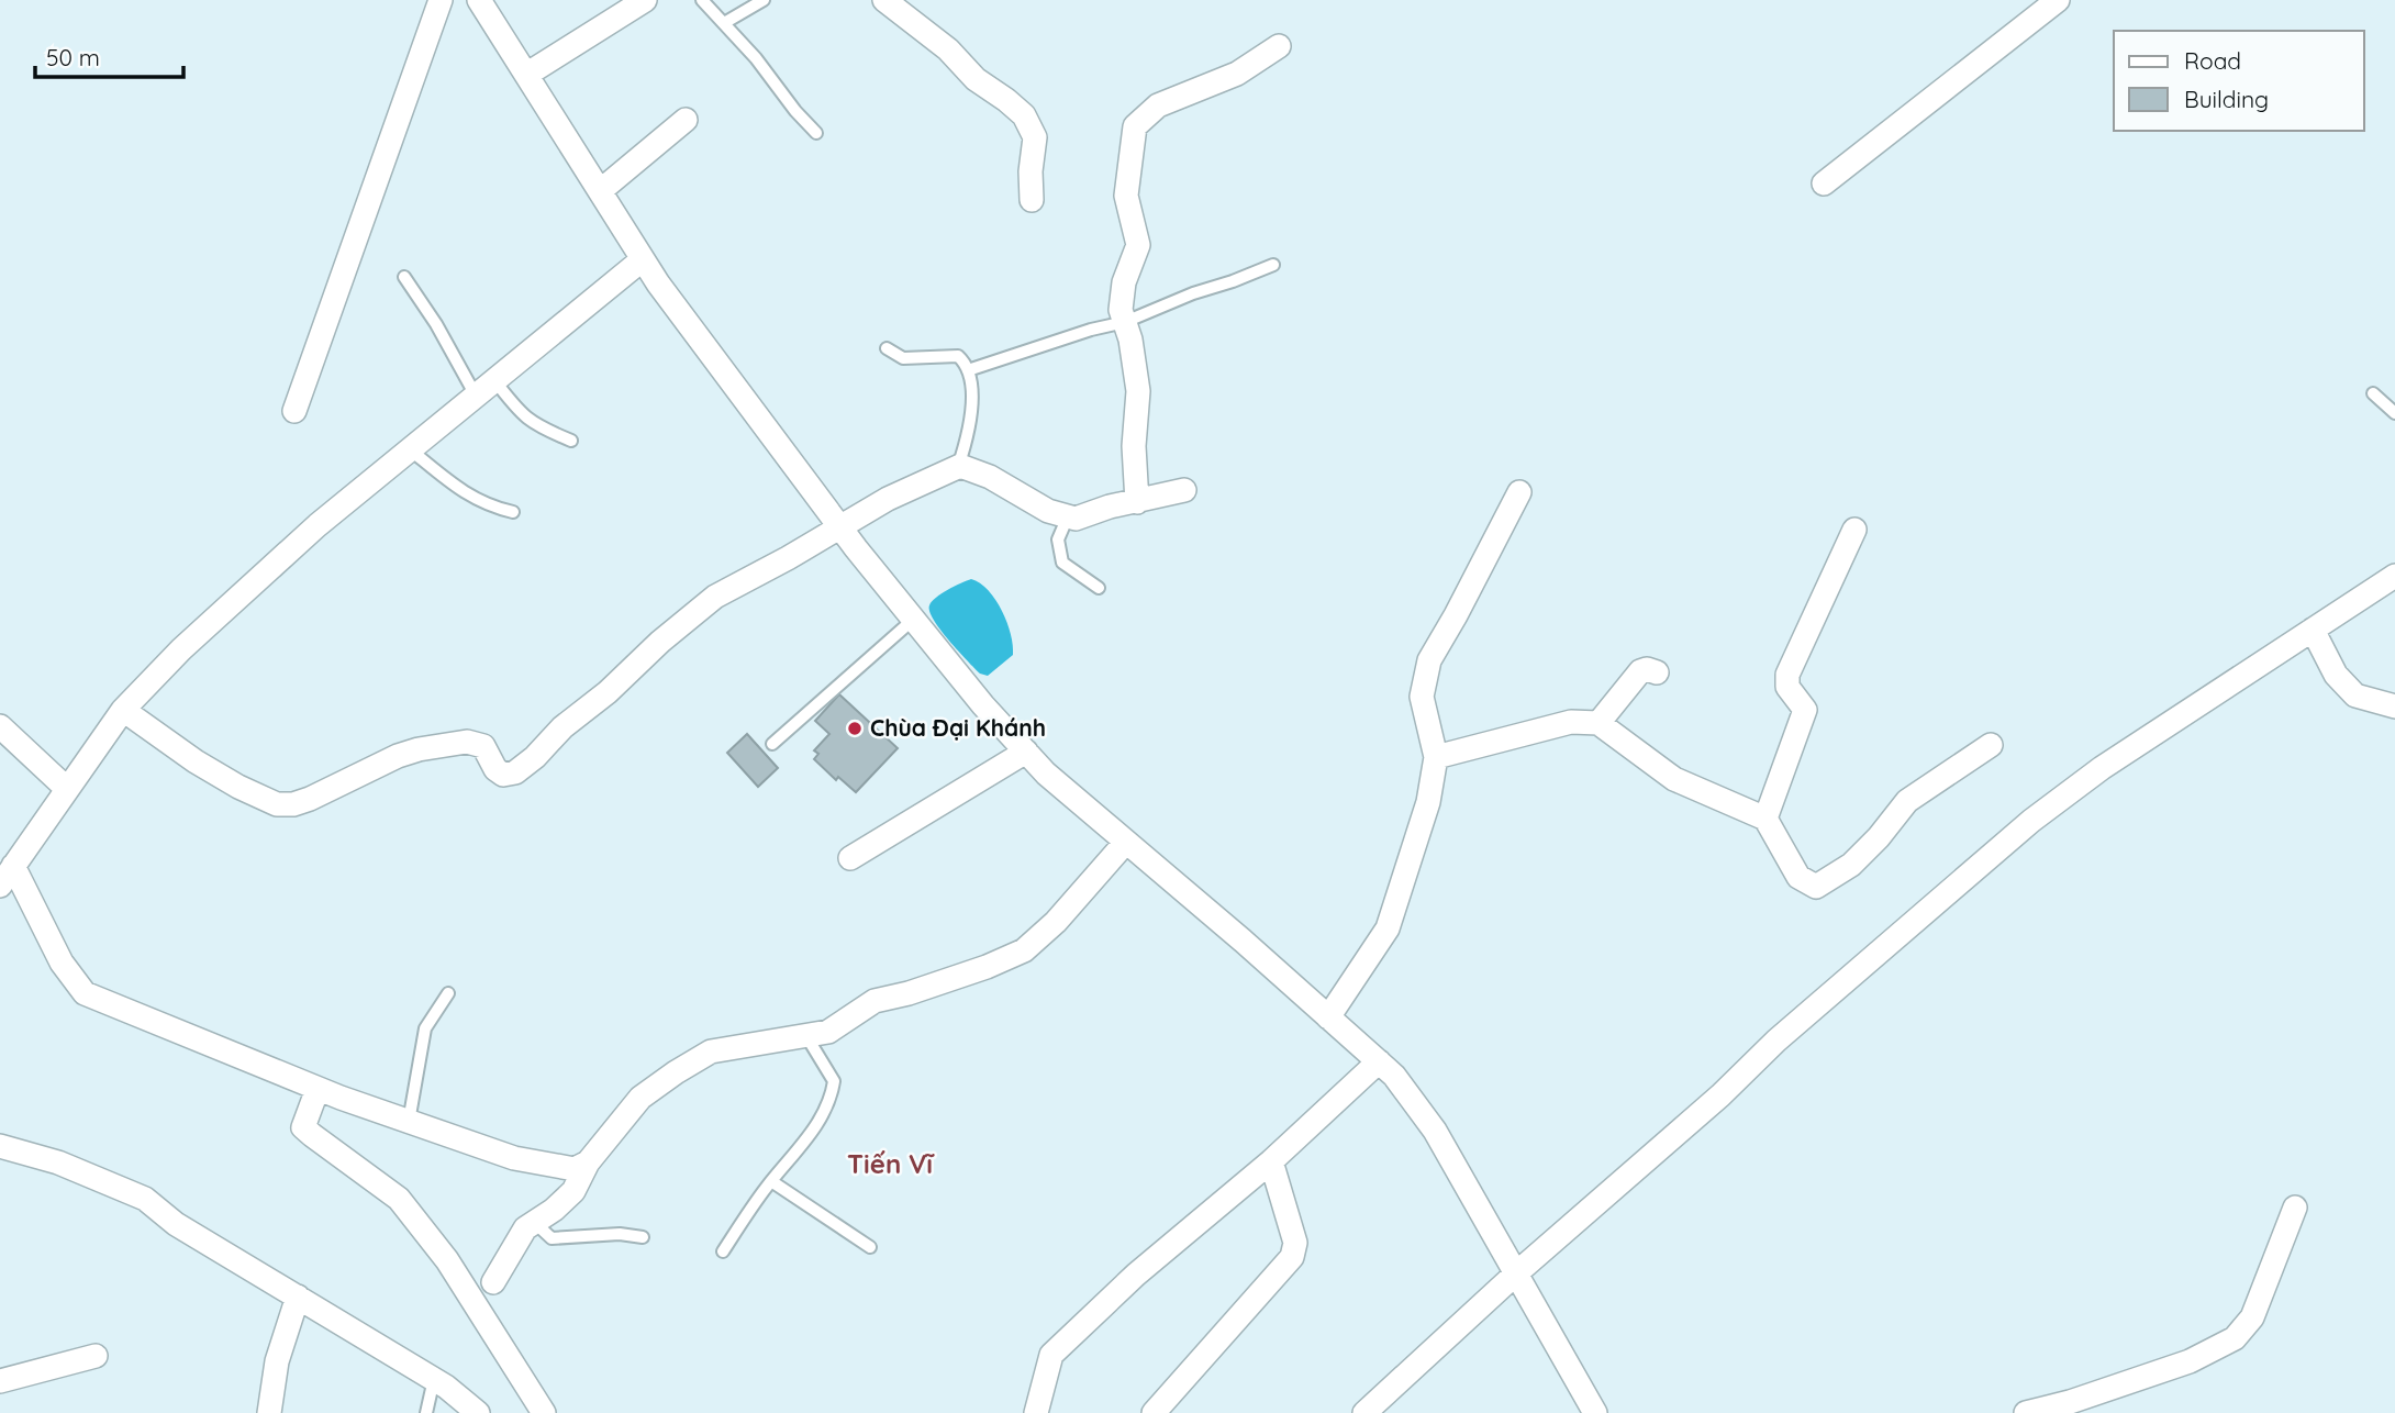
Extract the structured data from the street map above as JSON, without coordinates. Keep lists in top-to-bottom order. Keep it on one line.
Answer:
{"districts":["Tiến Vĩ"],"places":["Chùa Đại Khánh"],"legend":["Road","Building"],"scale_bar":"50 m"}
